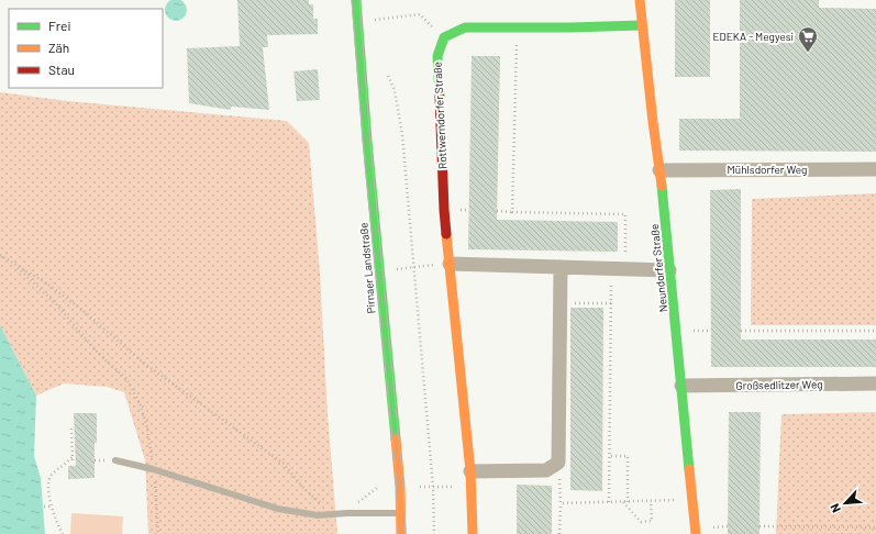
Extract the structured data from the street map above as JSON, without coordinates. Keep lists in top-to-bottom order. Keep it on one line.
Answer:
{"streets":{"street":["Rottwerndorfer Straße","Mühlsdorfer Weg","Pirnaer Landstraße","Neundorfer Straße","Großsedlitzer Weg"]},"crossings":[["Mühlsdorfer Weg","Neundorfer Straße"],["Neundorfer Straße","Großsedlitzer Weg"]],"places":{"supermarket":["EDEKA - Megyesi"]},"legend":["Frei","Zäh","Stau"],"north":"bottom left"}
